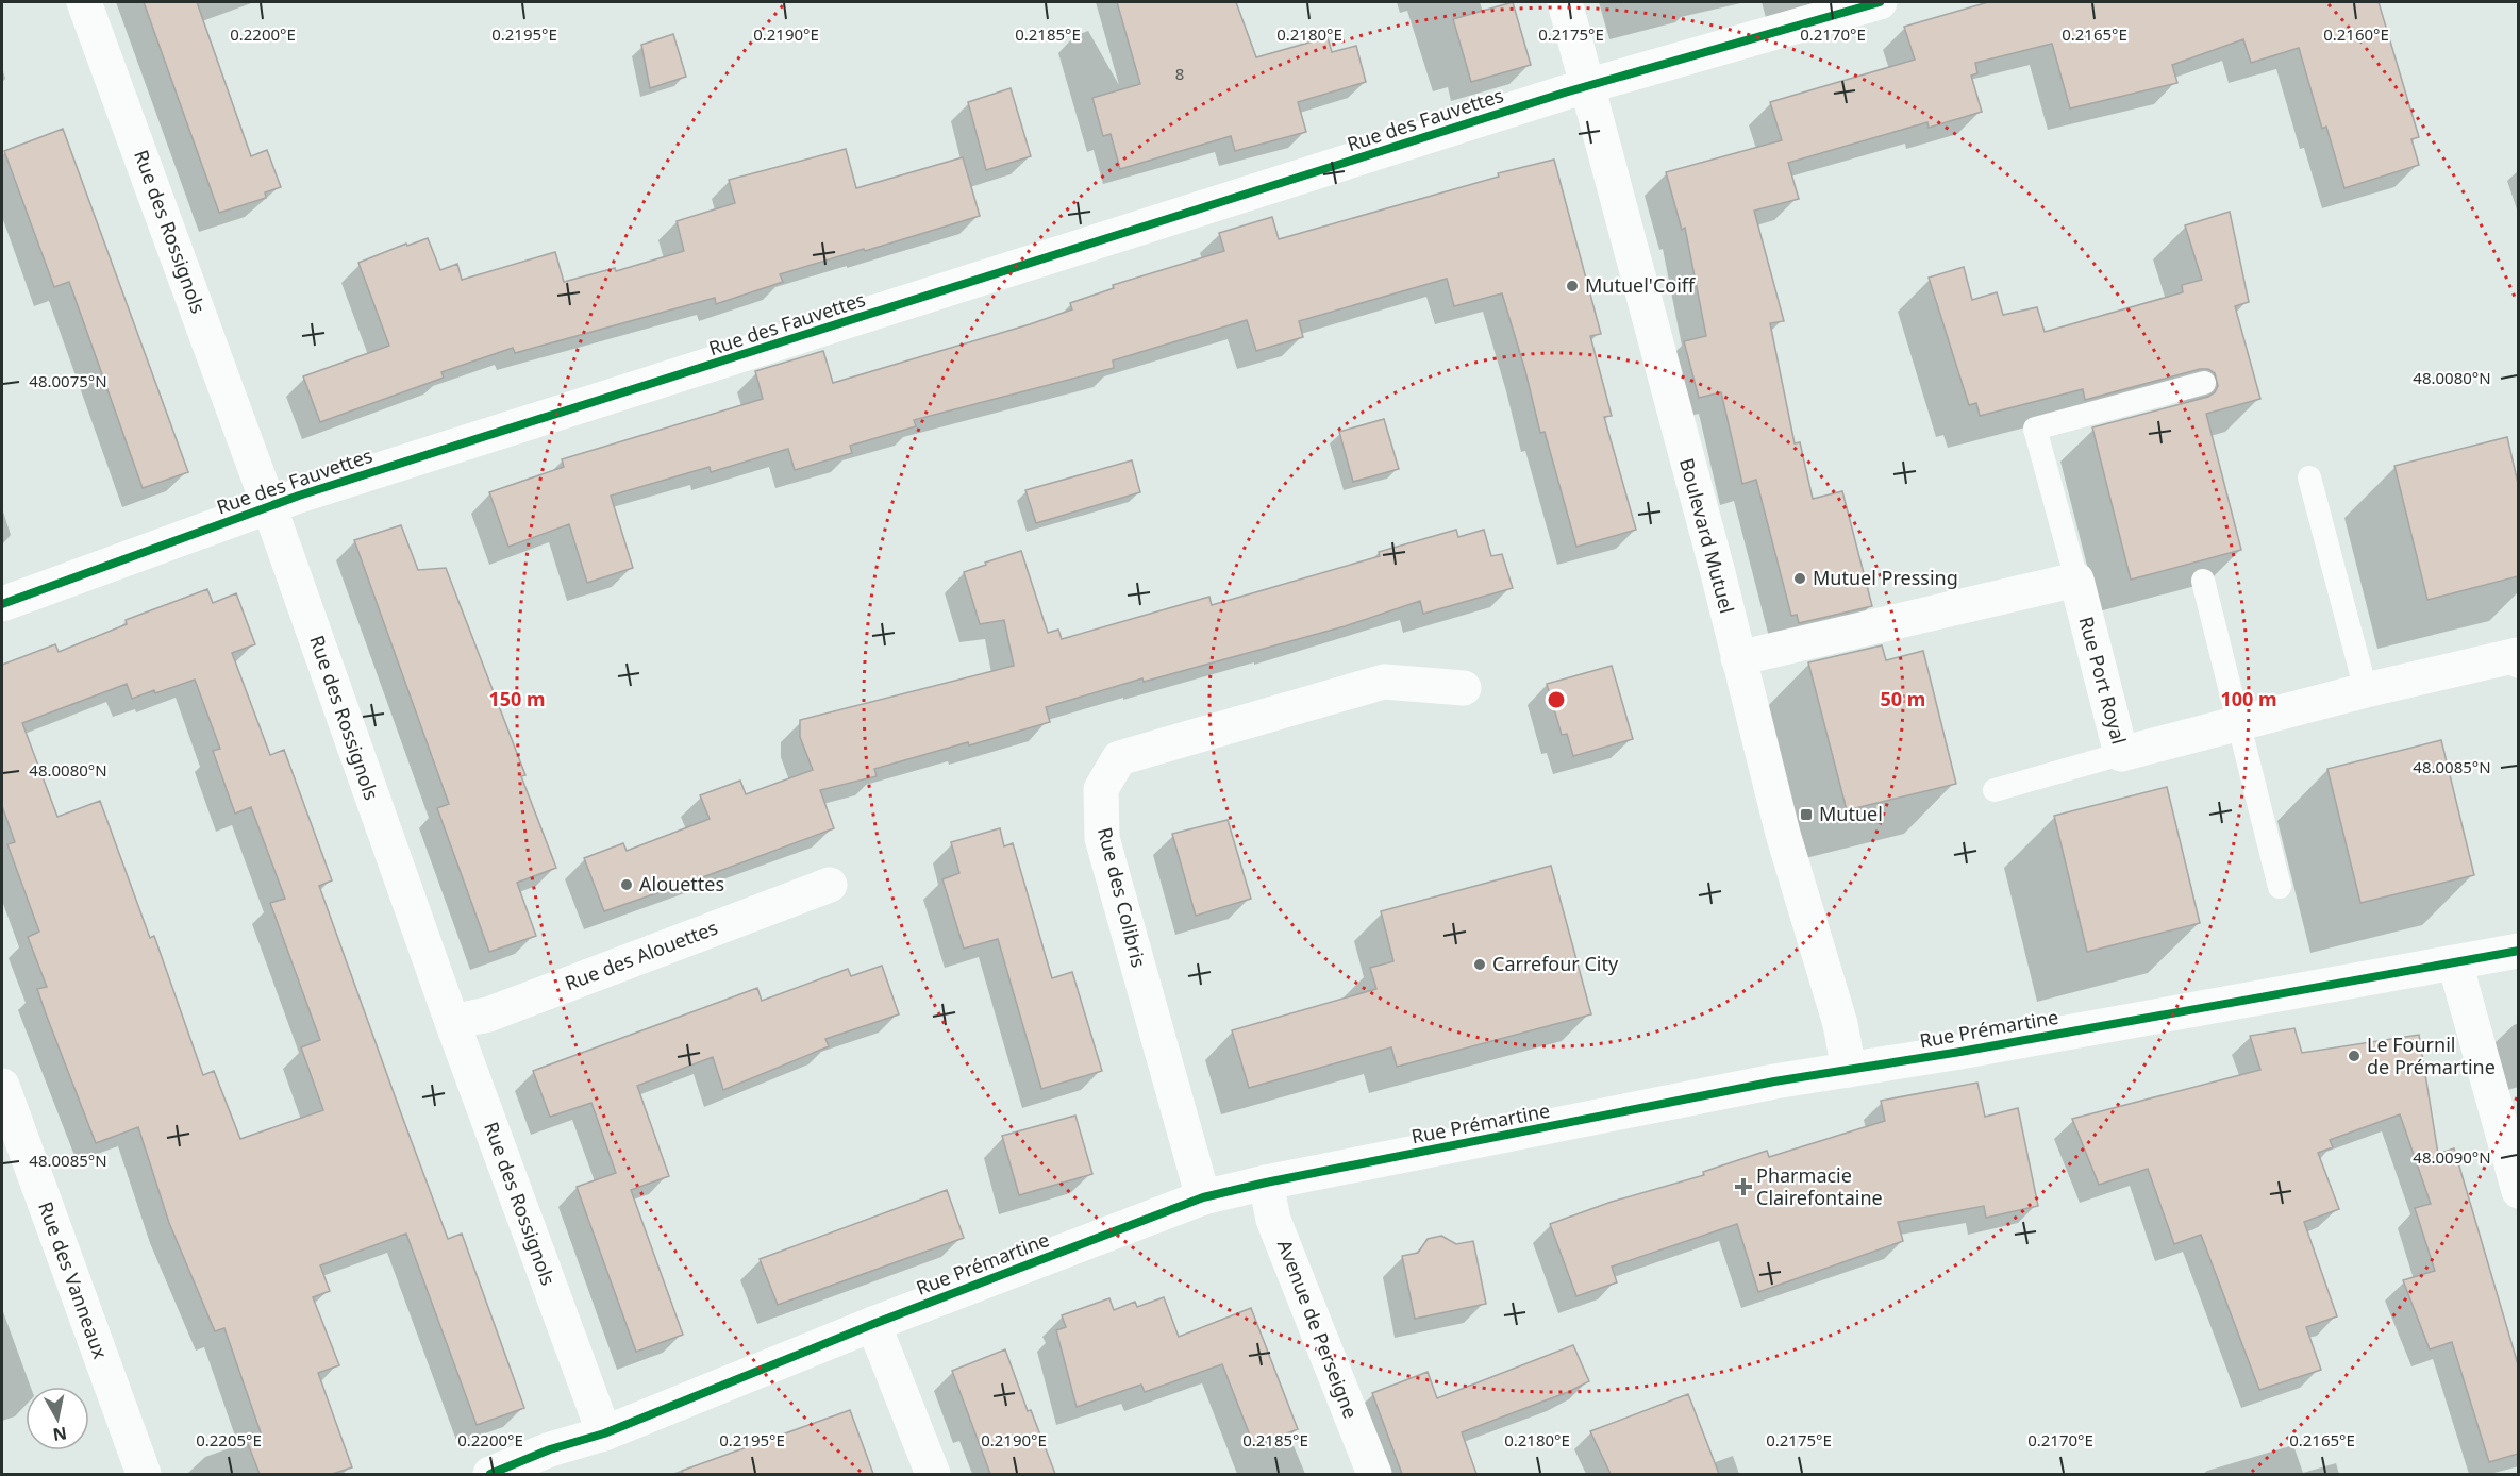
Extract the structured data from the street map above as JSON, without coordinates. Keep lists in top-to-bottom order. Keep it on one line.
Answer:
{"streets":{"street":["Rue des Fauvettes","Rue des Rossignols","Boulevard Mutuel","Rue Port Royal","Rue des Colibris","Rue des Alouettes","Rue Prémartine","Rue des Vanneaux","Avenue de Perseigne"]},"crossings":[["Rue des Fauvettes","Rue des Rossignols"],["Rue des Fauvettes","Boulevard Mutuel"],["Rue des Rossignols","Rue des Alouettes"],["Rue des Rossignols","Rue Prémartine"],["Boulevard Mutuel","Rue Prémartine"],["Rue des Colibris","Rue Prémartine"],["Rue Prémartine","Avenue de Perseigne"]],"places":{"other":["Mutuel'Coiff","Mutuel Pressing","Alouettes","Carrefour City","Le Fournil de Prémartine"],"transit":["Mutuel"],"health":["Pharmacie Clairefontaine"]},"house_numbers":["8"],"north":"bottom","coordinates":["0.2160°E","0.2200°E","0.2195°E","0.2190°E","0.2185°E","0.2180°E","0.2175°E","0.2170°E","0.2165°E","48.0080°N","48.0075°N","48.0085°N","48.0090°N","0.2205°E"],"rings":["50 m","100 m","150 m"]}
